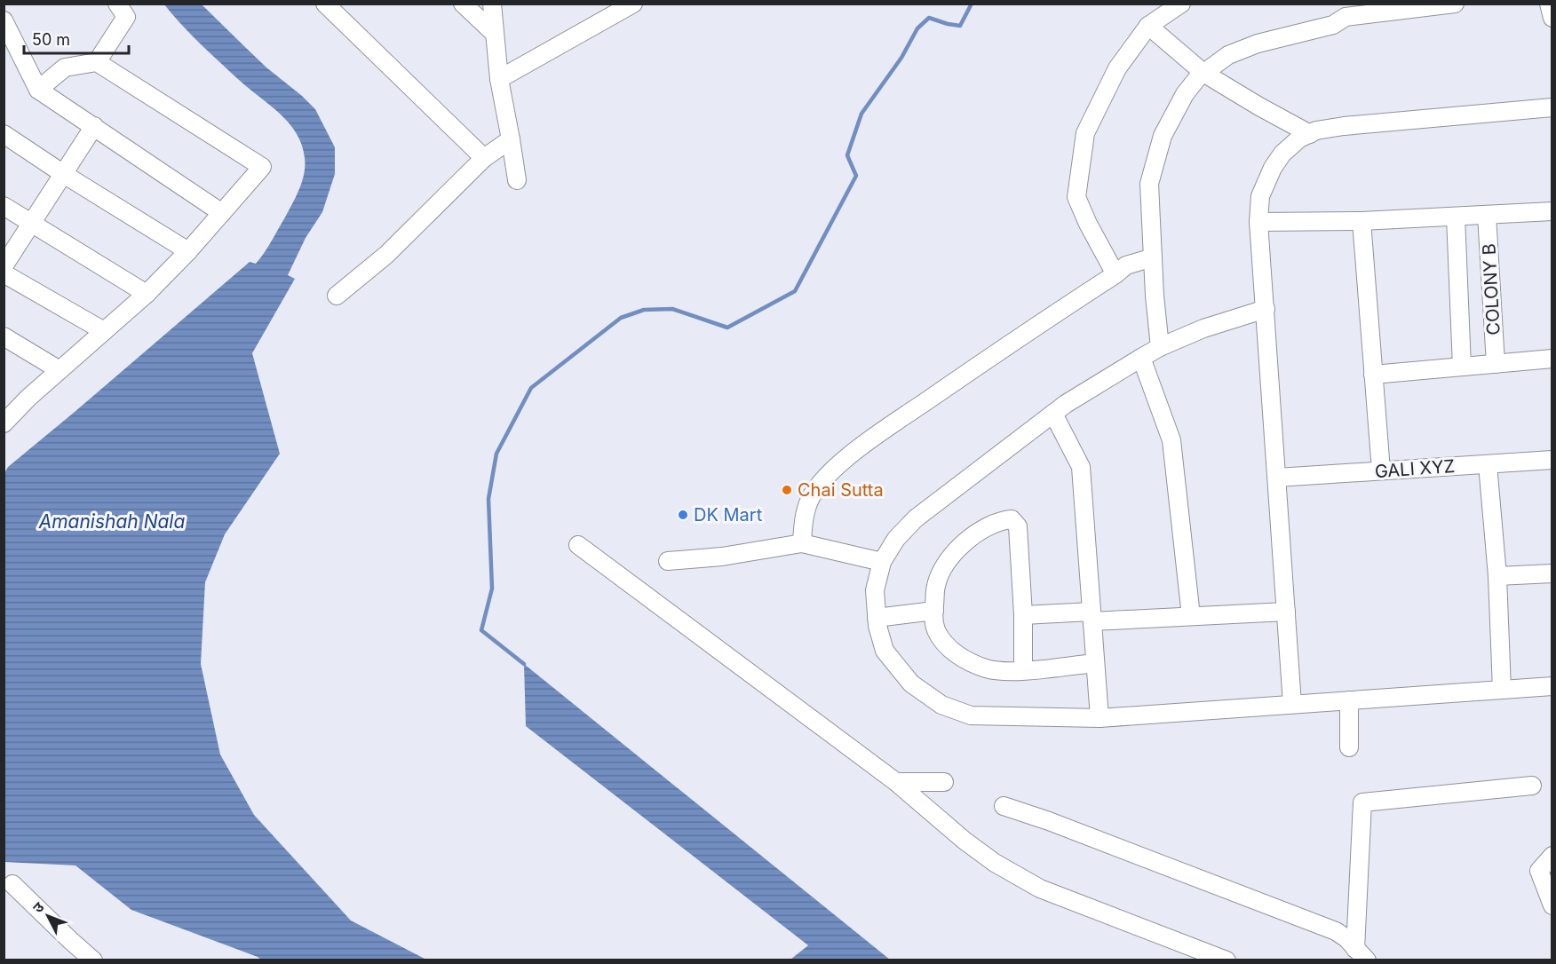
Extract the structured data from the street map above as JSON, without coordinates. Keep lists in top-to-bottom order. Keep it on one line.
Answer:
{"streets":{"street":["COLONY B","GALI XYZ"]},"water":["Amanishah Nala"],"places":["Chai Sutta","DK Mart"],"scale_bar":"50 m","north":"top left"}
